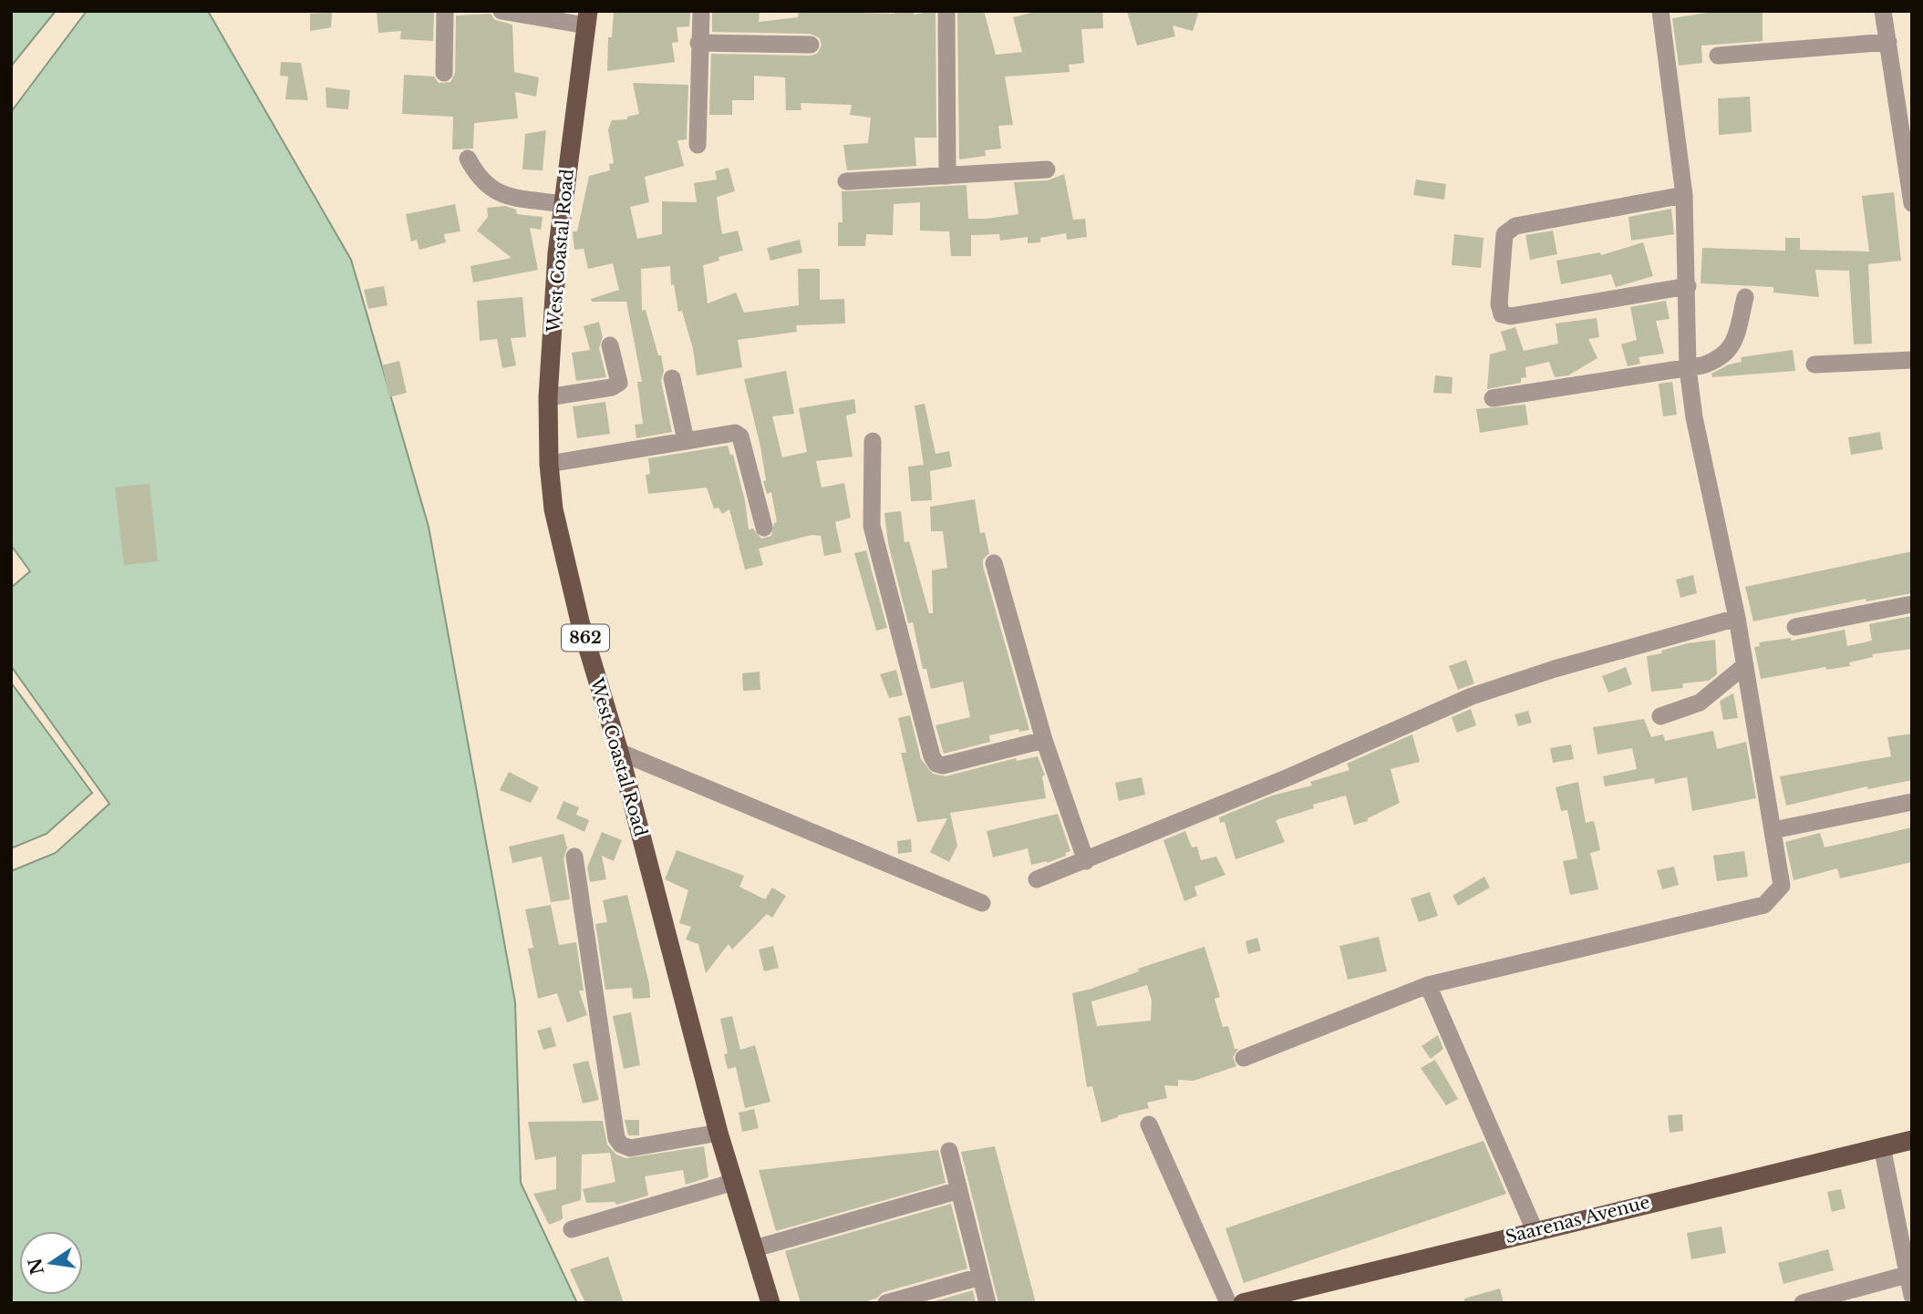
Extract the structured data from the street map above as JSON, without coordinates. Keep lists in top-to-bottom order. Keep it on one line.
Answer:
{"streets":{"main road":["West Coastal Road","862","Saarenas Avenue"]},"north":"left"}
